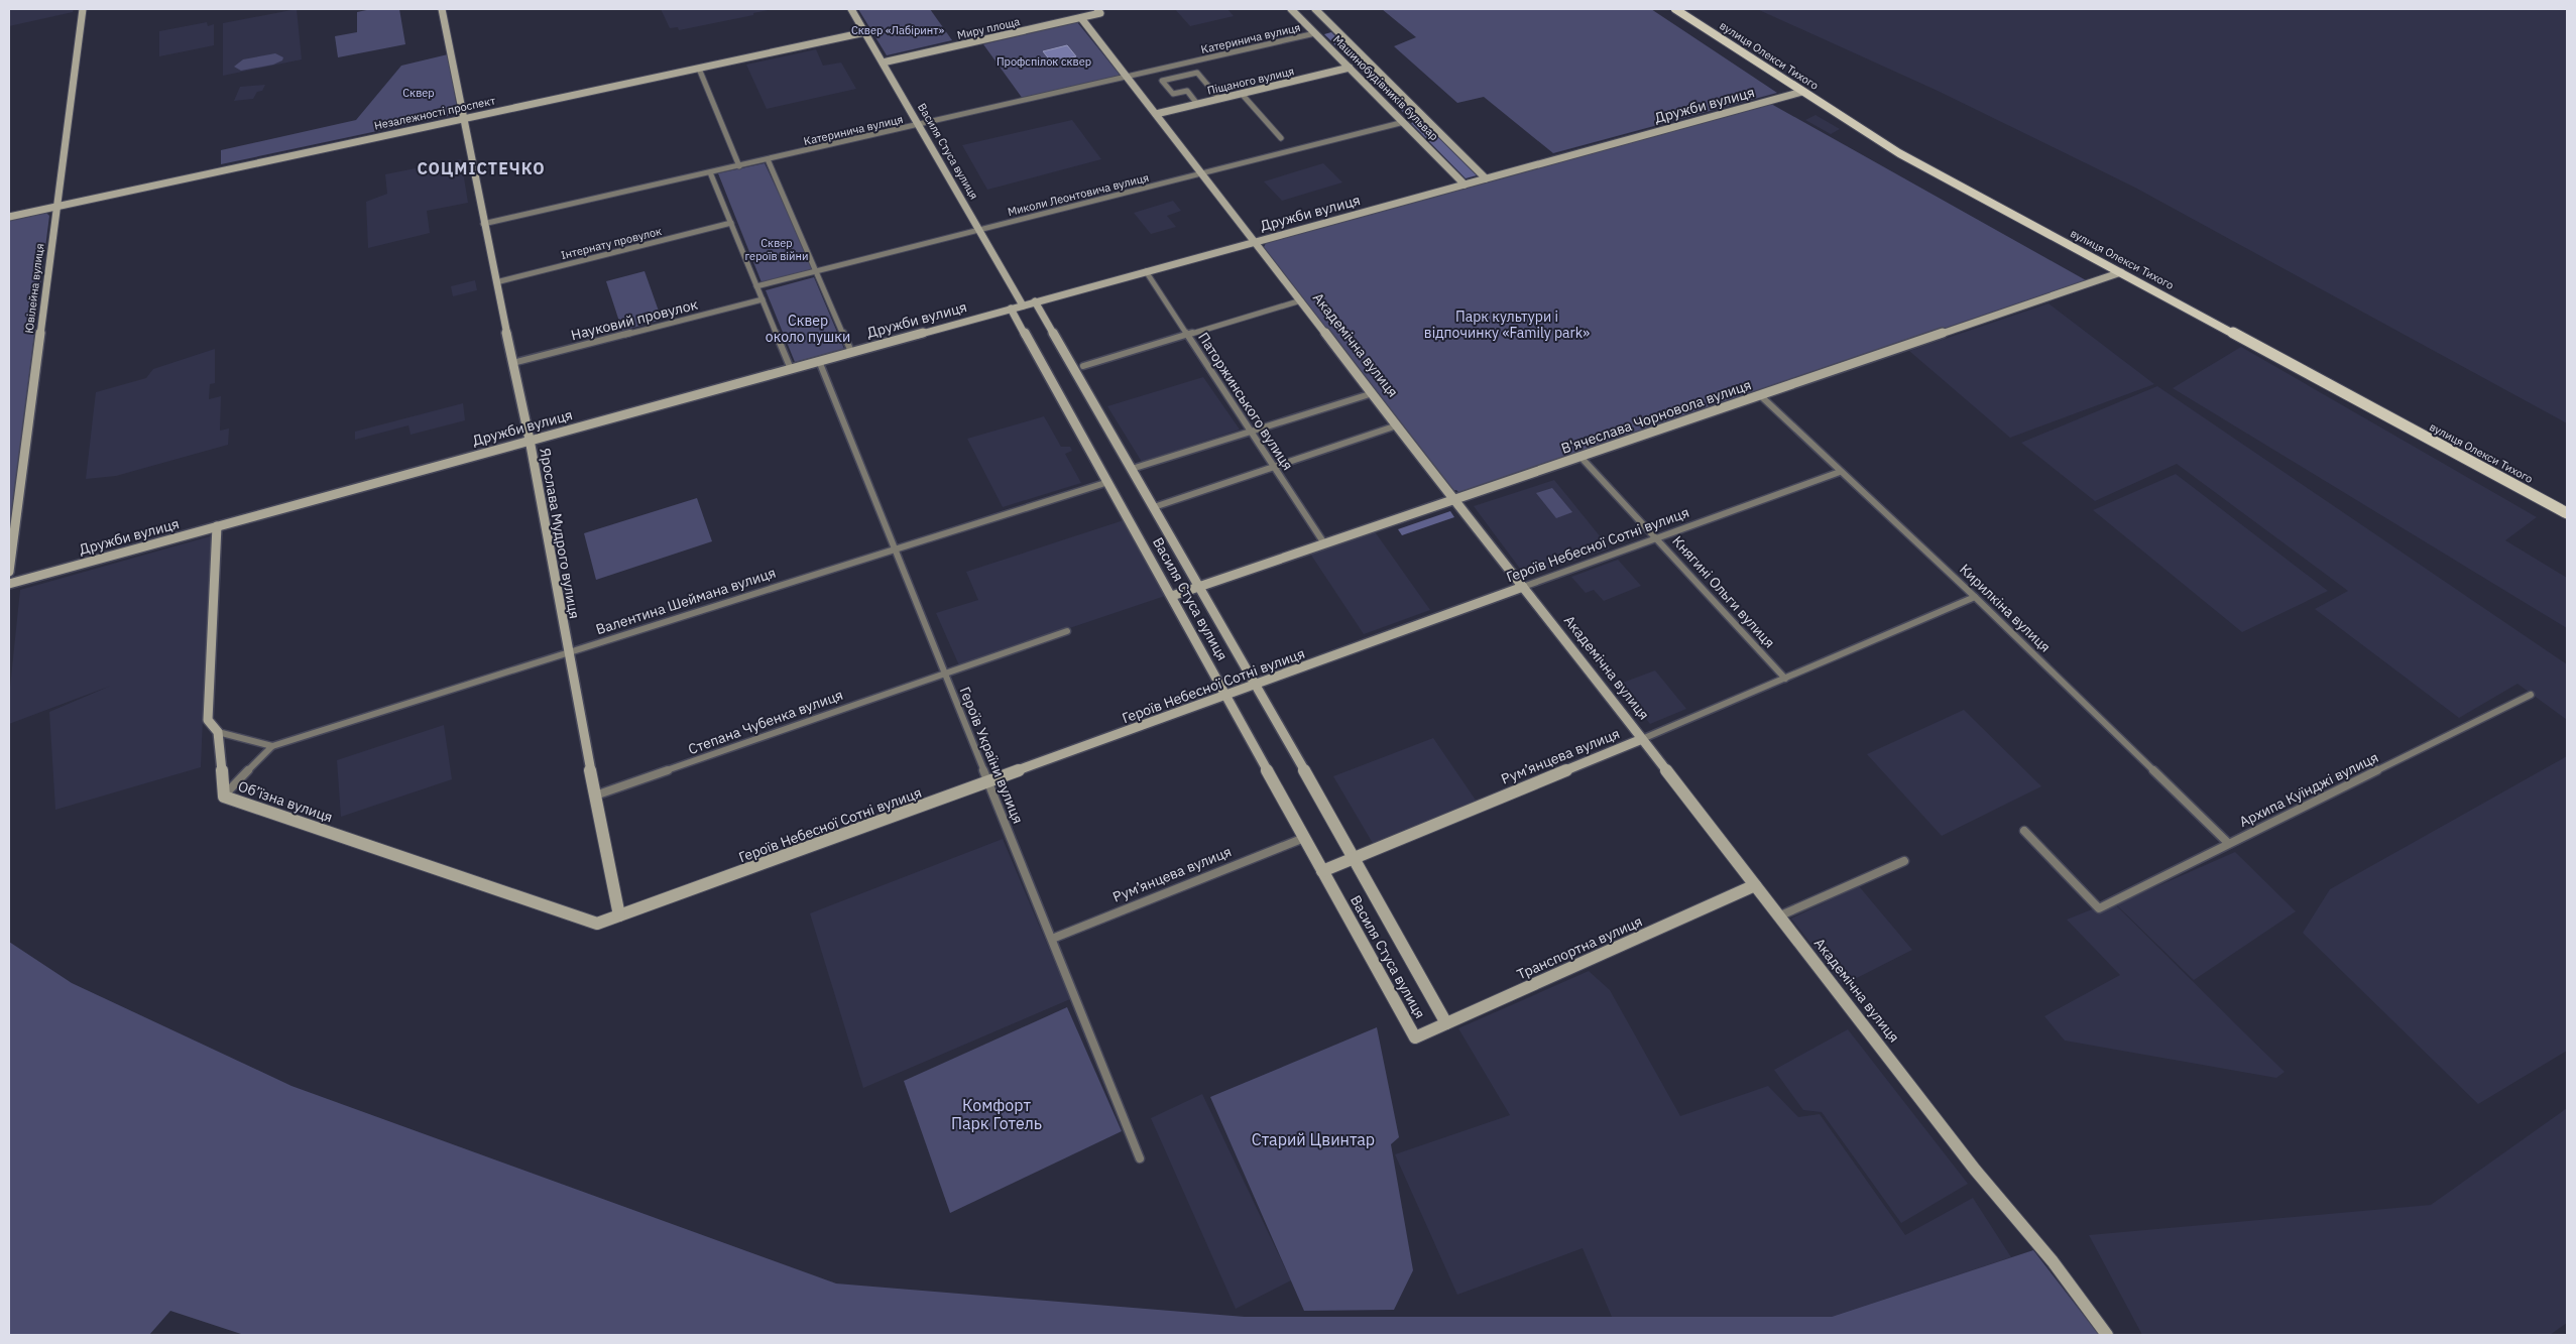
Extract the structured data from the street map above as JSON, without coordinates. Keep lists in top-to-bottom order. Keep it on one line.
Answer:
{"streets":{"main road":["вулиця Олекси Тихого"],"street":["Миру площа","Катеринича вулиця","Піщаного вулиця","Машинобудівників бульвар","Дружби вулиця","Незалежності проспект","Василя Стуса вулиця","Миколи Леонтовича вулиця","Інтернату провулок","Ювілейна вулиця","Науковий провулок","Академічна вулиця","Паторжинського вулиця","В'ячеслава Чорновола вулиця","Ярослава Мудрого вулиця","Героїв Небесної Сотні вулиця","Княгині Ольги вулиця","Валентина Шеймана вулиця","Кирилкіна вулиця","Степана Чубенка вулиця","Героїв України вулиця","Рум’янцева вулиця","Архипа Куїнджі вулиця","Об’їзна вулиця","Транспортна вулиця"]},"crossings":[["Миру площа","Василя Стуса вулиця"],["Миру площа","Академічна вулиця"],["Катеринича вулиця","Машинобудівників бульвар"],["Катеринича вулиця","Василя Стуса вулиця"],["Катеринича вулиця","Академічна вулиця"],["Катеринича вулиця","Ярослава Мудрого вулиця"],["вулиця Олекси Тихого","Дружби вулиця"],["вулиця Олекси Тихого","В'ячеслава Чорновола вулиця"],["Піщаного вулиця","Машинобудівників бульвар"],["Піщаного вулиця","Академічна вулиця"],["Машинобудівників бульвар","Дружби вулиця"],["Машинобудівників бульвар","Миколи Леонтовича вулиця"],["Дружби вулиця","Василя Стуса вулиця"],["Дружби вулиця","Академічна вулиця"],["Дружби вулиця","Паторжинського вулиця"],["Дружби вулиця","Ярослава Мудрого вулиця"],["Дружби вулиця","Героїв України вулиця"],["Дружби вулиця","Об’їзна вулиця"],["Незалежності проспект","Василя Стуса вулиця"],["Незалежності проспект","Ювілейна вулиця"],["Незалежності проспект","Ярослава Мудрого вулиця"],["Василя Стуса вулиця","Миколи Леонтовича вулиця"],["Василя Стуса вулиця","В'ячеслава Чорновола вулиця"],["Василя Стуса вулиця","Героїв Небесної Сотні вулиця"],["Василя Стуса вулиця","Валентина Шеймана вулиця"],["Василя Стуса вулиця","Рум’янцева вулиця"],["Василя Стуса вулиця","Транспортна вулиця"],["Миколи Леонтовича вулиця","Академічна вулиця"],["Інтернату провулок","Ярослава Мудрого вулиця"],["Науковий провулок","Ярослава Мудрого вулиця"],["Академічна вулиця","В'ячеслава Чорновола вулиця"],["Академічна вулиця","Героїв Небесної Сотні вулиця"],["Академічна вулиця","Рум’янцева вулиця"],["Академічна вулиця","Транспортна вулиця"],["Паторжинського вулиця","В'ячеслава Чорновола вулиця"],["В'ячеслава Чорновола вулиця","Княгині Ольги вулиця"],["В'ячеслава Чорновола вулиця","Кирилкіна вулиця"],["Ярослава Мудрого вулиця","Героїв Небесної Сотні вулиця"],["Ярослава Мудрого вулиця","Валентина Шеймана вулиця"],["Ярослава Мудрого вулиця","Степана Чубенка вулиця"],["Героїв Небесної Сотні вулиця","Княгині Ольги вулиця"],["Героїв Небесної Сотні вулиця","Кирилкіна вулиця"],["Героїв Небесної Сотні вулиця","Героїв України вулиця"],["Героїв Небесної Сотні вулиця","Об’їзна вулиця"],["Княгині Ольги вулиця","Рум’янцева вулиця"],["Валентина Шеймана вулиця","Героїв України вулиця"],["Кирилкіна вулиця","Рум’янцева вулиця"],["Кирилкіна вулиця","Архипа Куїнджі вулиця"],["Степана Чубенка вулиця","Героїв України вулиця"],["Героїв України вулиця","Рум’янцева вулиця"]],"districts":["СОЦМІСТЕЧКО"],"parks":["Сквер «Лабіринт»","Профспілок сквер","Сквер","Сквер героїв війни","Парк культури і відпочинку «Family park»","Сквер около пушки","Комфорт Парк Готель","Старий Цвинтар"]}
